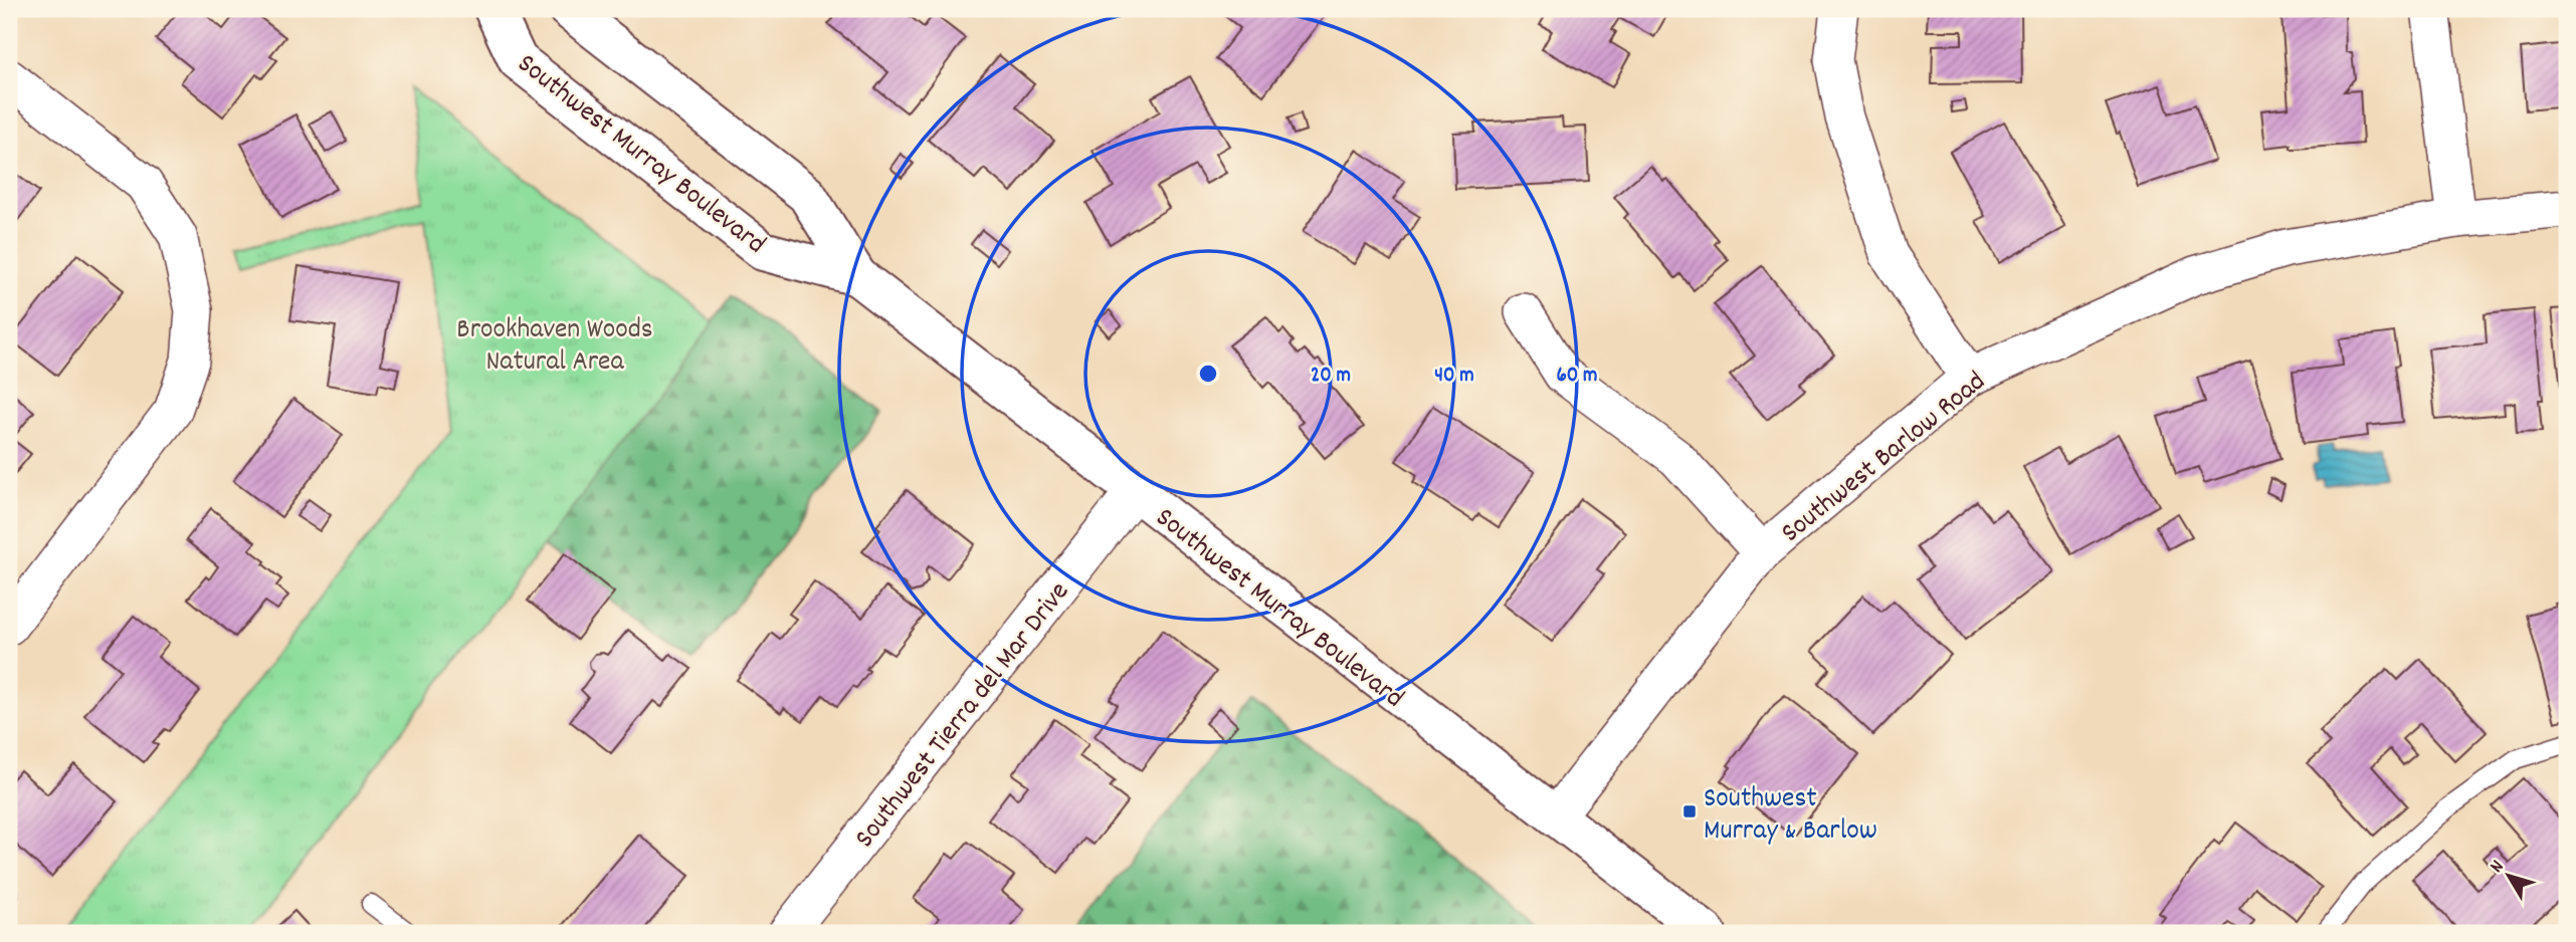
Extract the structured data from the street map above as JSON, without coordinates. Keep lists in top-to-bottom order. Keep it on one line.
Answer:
{"streets":{"main road":["Southwest Murray Boulevard"],"street":["Southwest Barlow Road","Southwest Tierra del Mar Drive"]},"crossings":[["Southwest Murray Boulevard","Southwest Barlow Road"],["Southwest Murray Boulevard","Southwest Tierra del Mar Drive"]],"parks":["Brookhaven Woods Natural Area"],"places":{"transit":["Southwest Murray & Barlow"]},"north":"top left","rings":["20 m","40 m","60 m"]}
